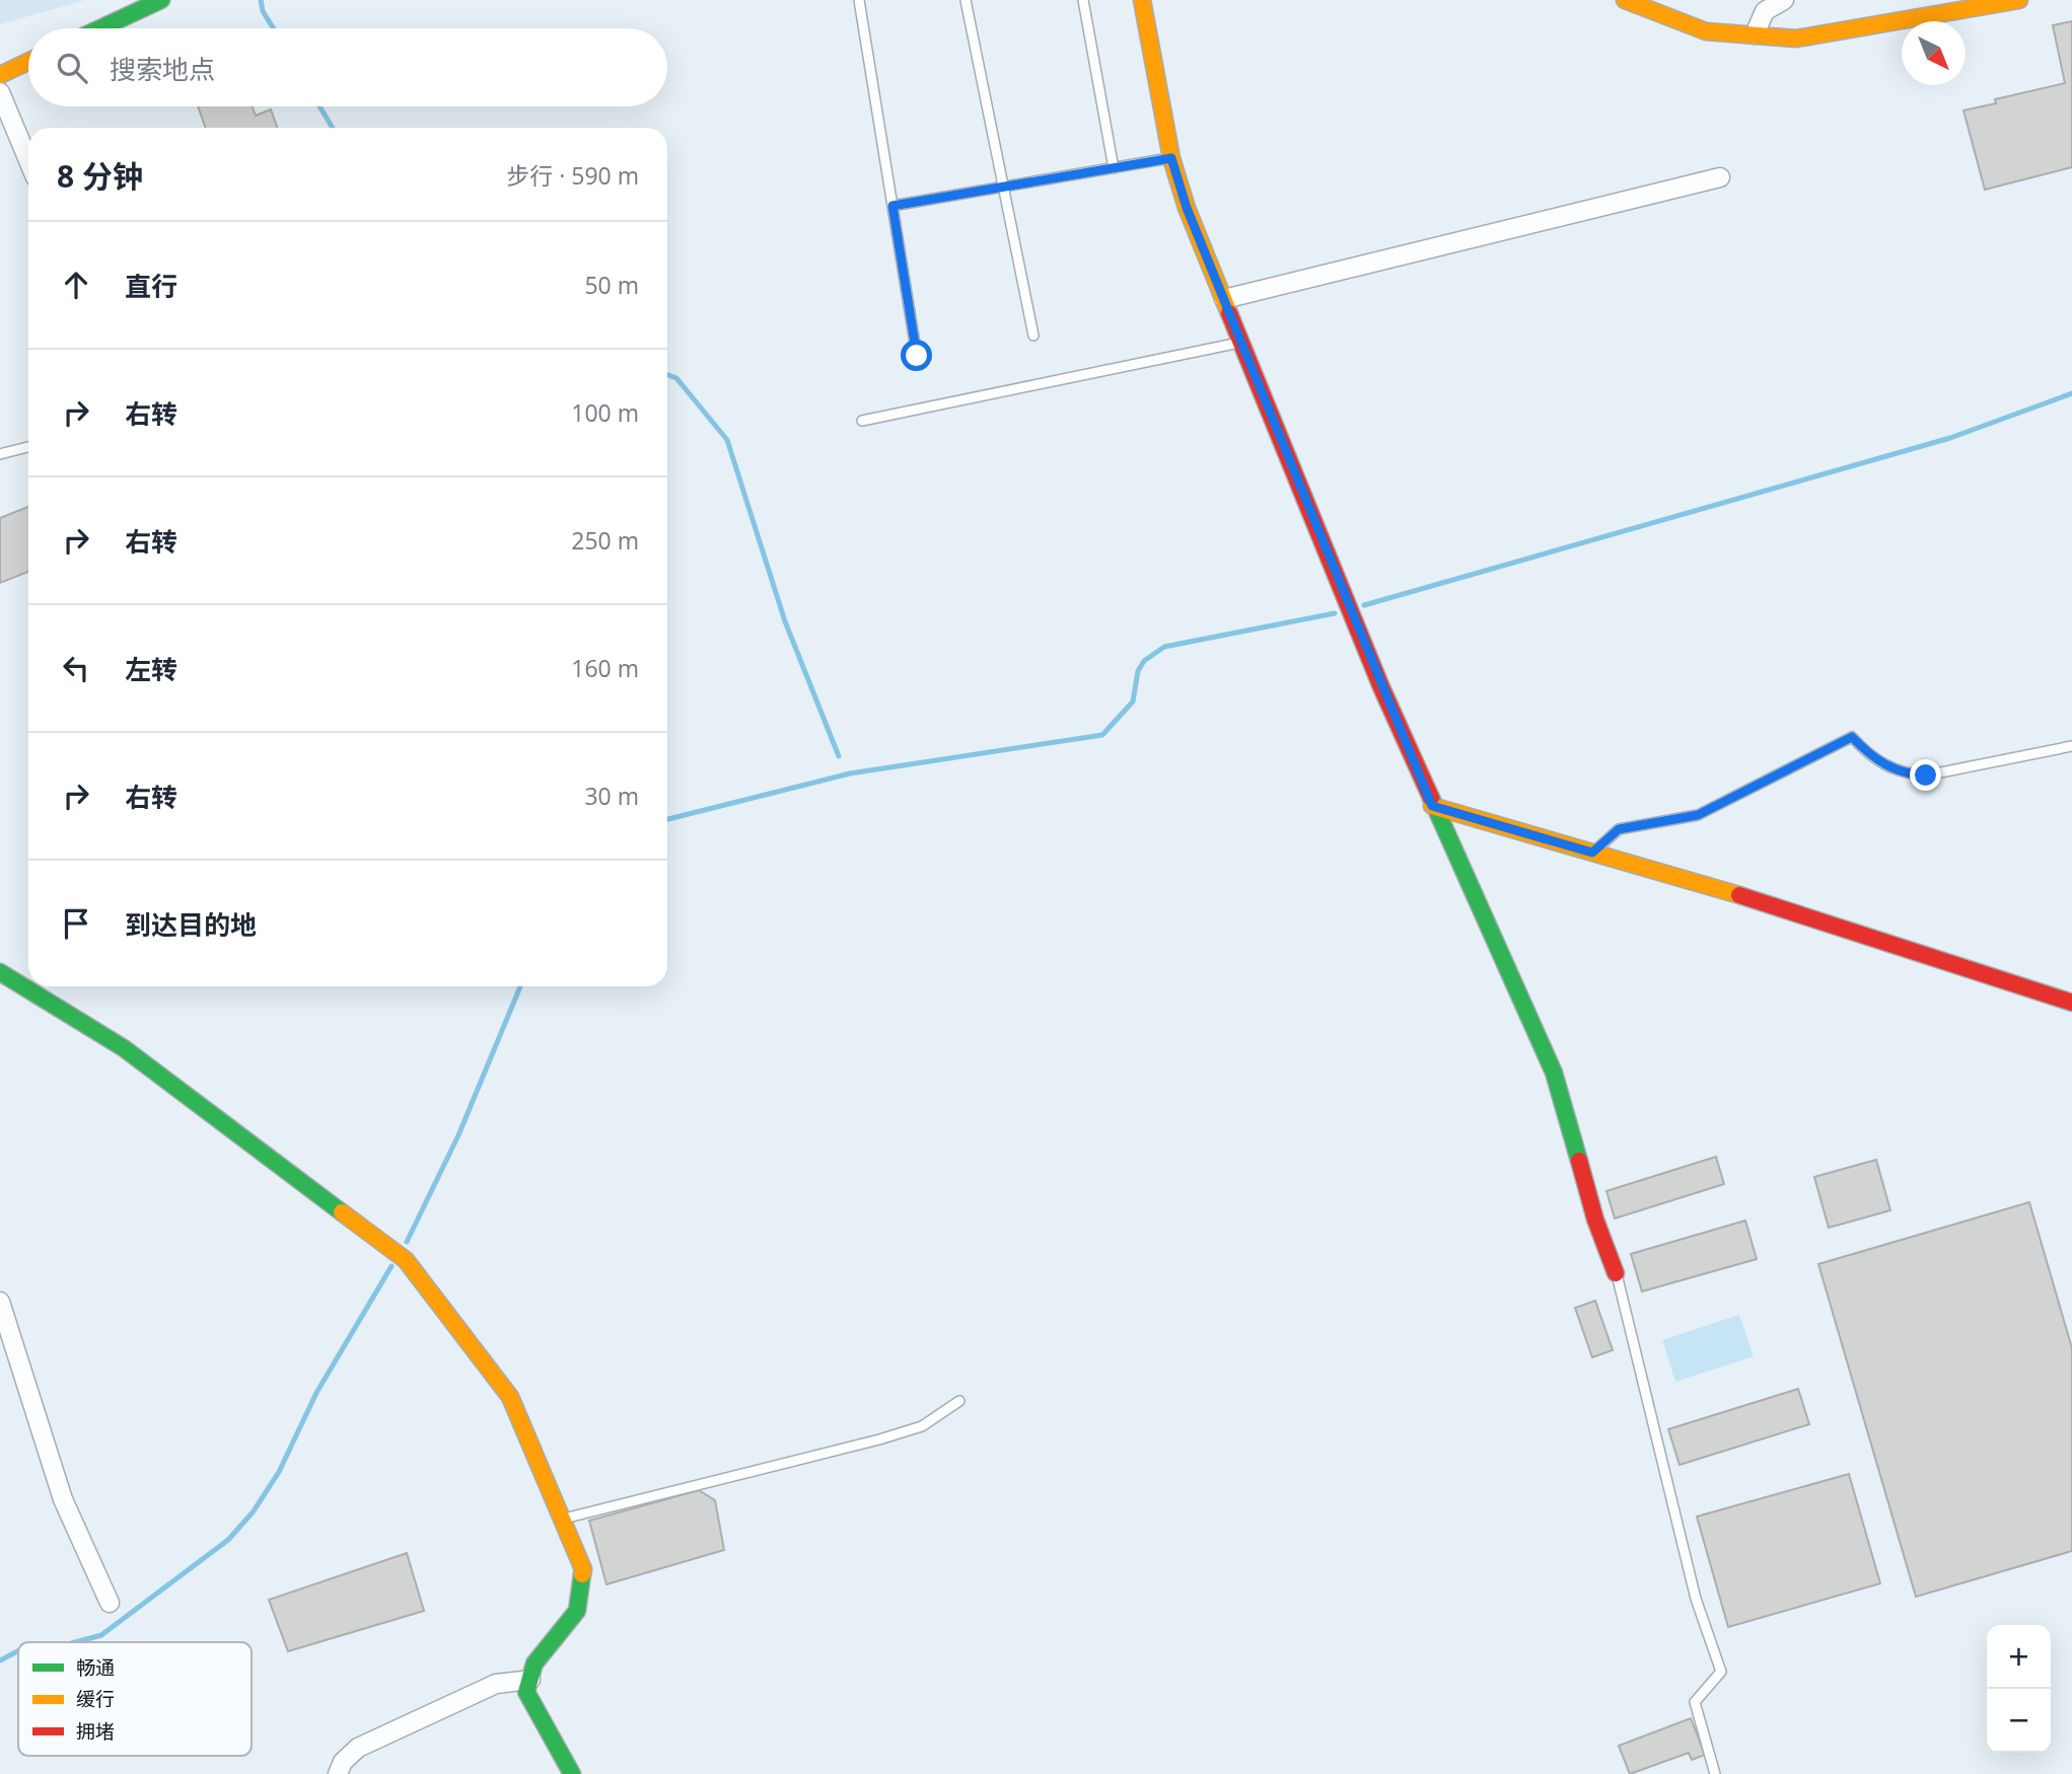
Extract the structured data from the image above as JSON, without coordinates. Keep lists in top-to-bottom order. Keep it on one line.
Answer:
{"legend":["畅通","缓行","拥堵"],"north":"bottom right","page":{"search":"搜索地点","heading":["8 分钟","步行 · 590 m"],"list":[["直行","50 m"],["右转","100 m"],["右转","250 m"],["左转","160 m"],["右转","30 m"],"到达目的地"],"map_buttons":["+","−"]}}
